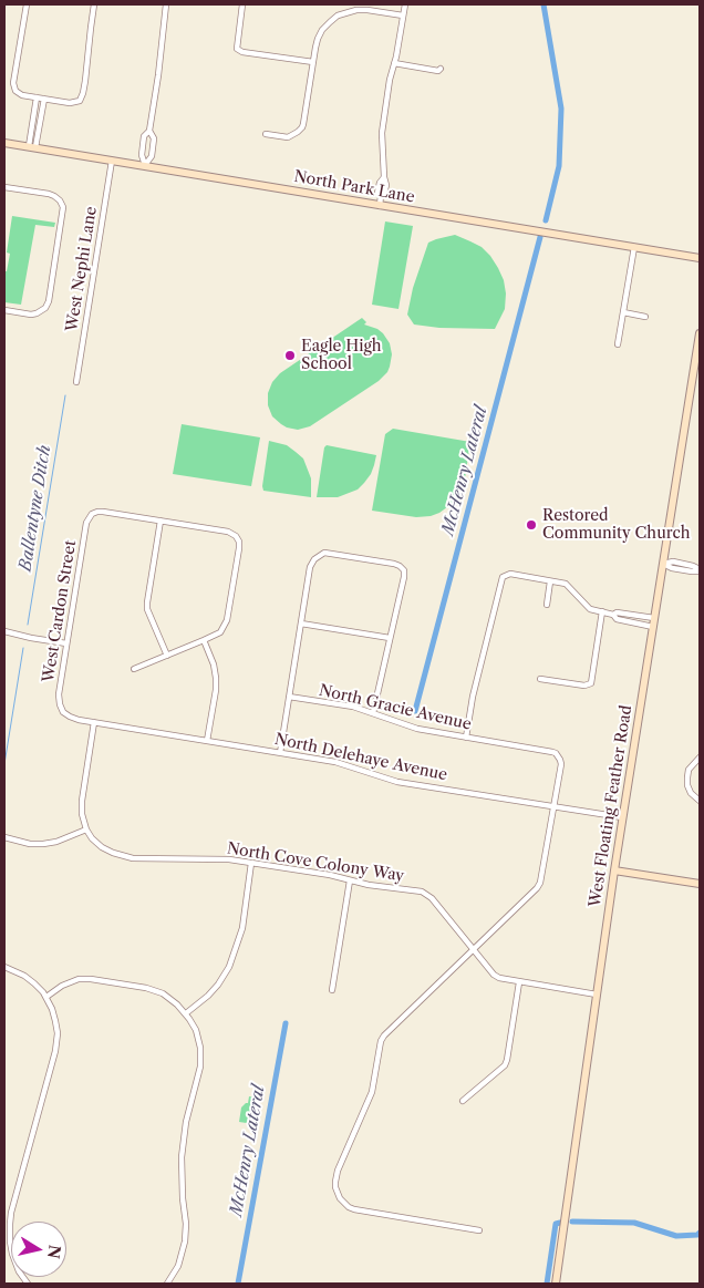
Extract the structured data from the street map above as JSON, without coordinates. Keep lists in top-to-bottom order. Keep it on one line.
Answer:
{"streets":{"main road":["North Park Lane","West Floating Feather Road"],"street":["West Nephi Lane","West Cardon Street","North Gracie Avenue","North Delehaye Avenue","North Cove Colony Way"]},"crossings":[["North Park Lane","West Nephi Lane"],["West Cardon Street","North Delehaye Avenue"],["North Gracie Avenue","North Delehaye Avenue"],["North Delehaye Avenue","West Floating Feather Road"],["West Floating Feather Road","North Cove Colony Way"]],"water":["McHenry Lateral","Ballentyne Ditch"],"places":["Eagle High School","Restored Community Church"],"north":"right"}
